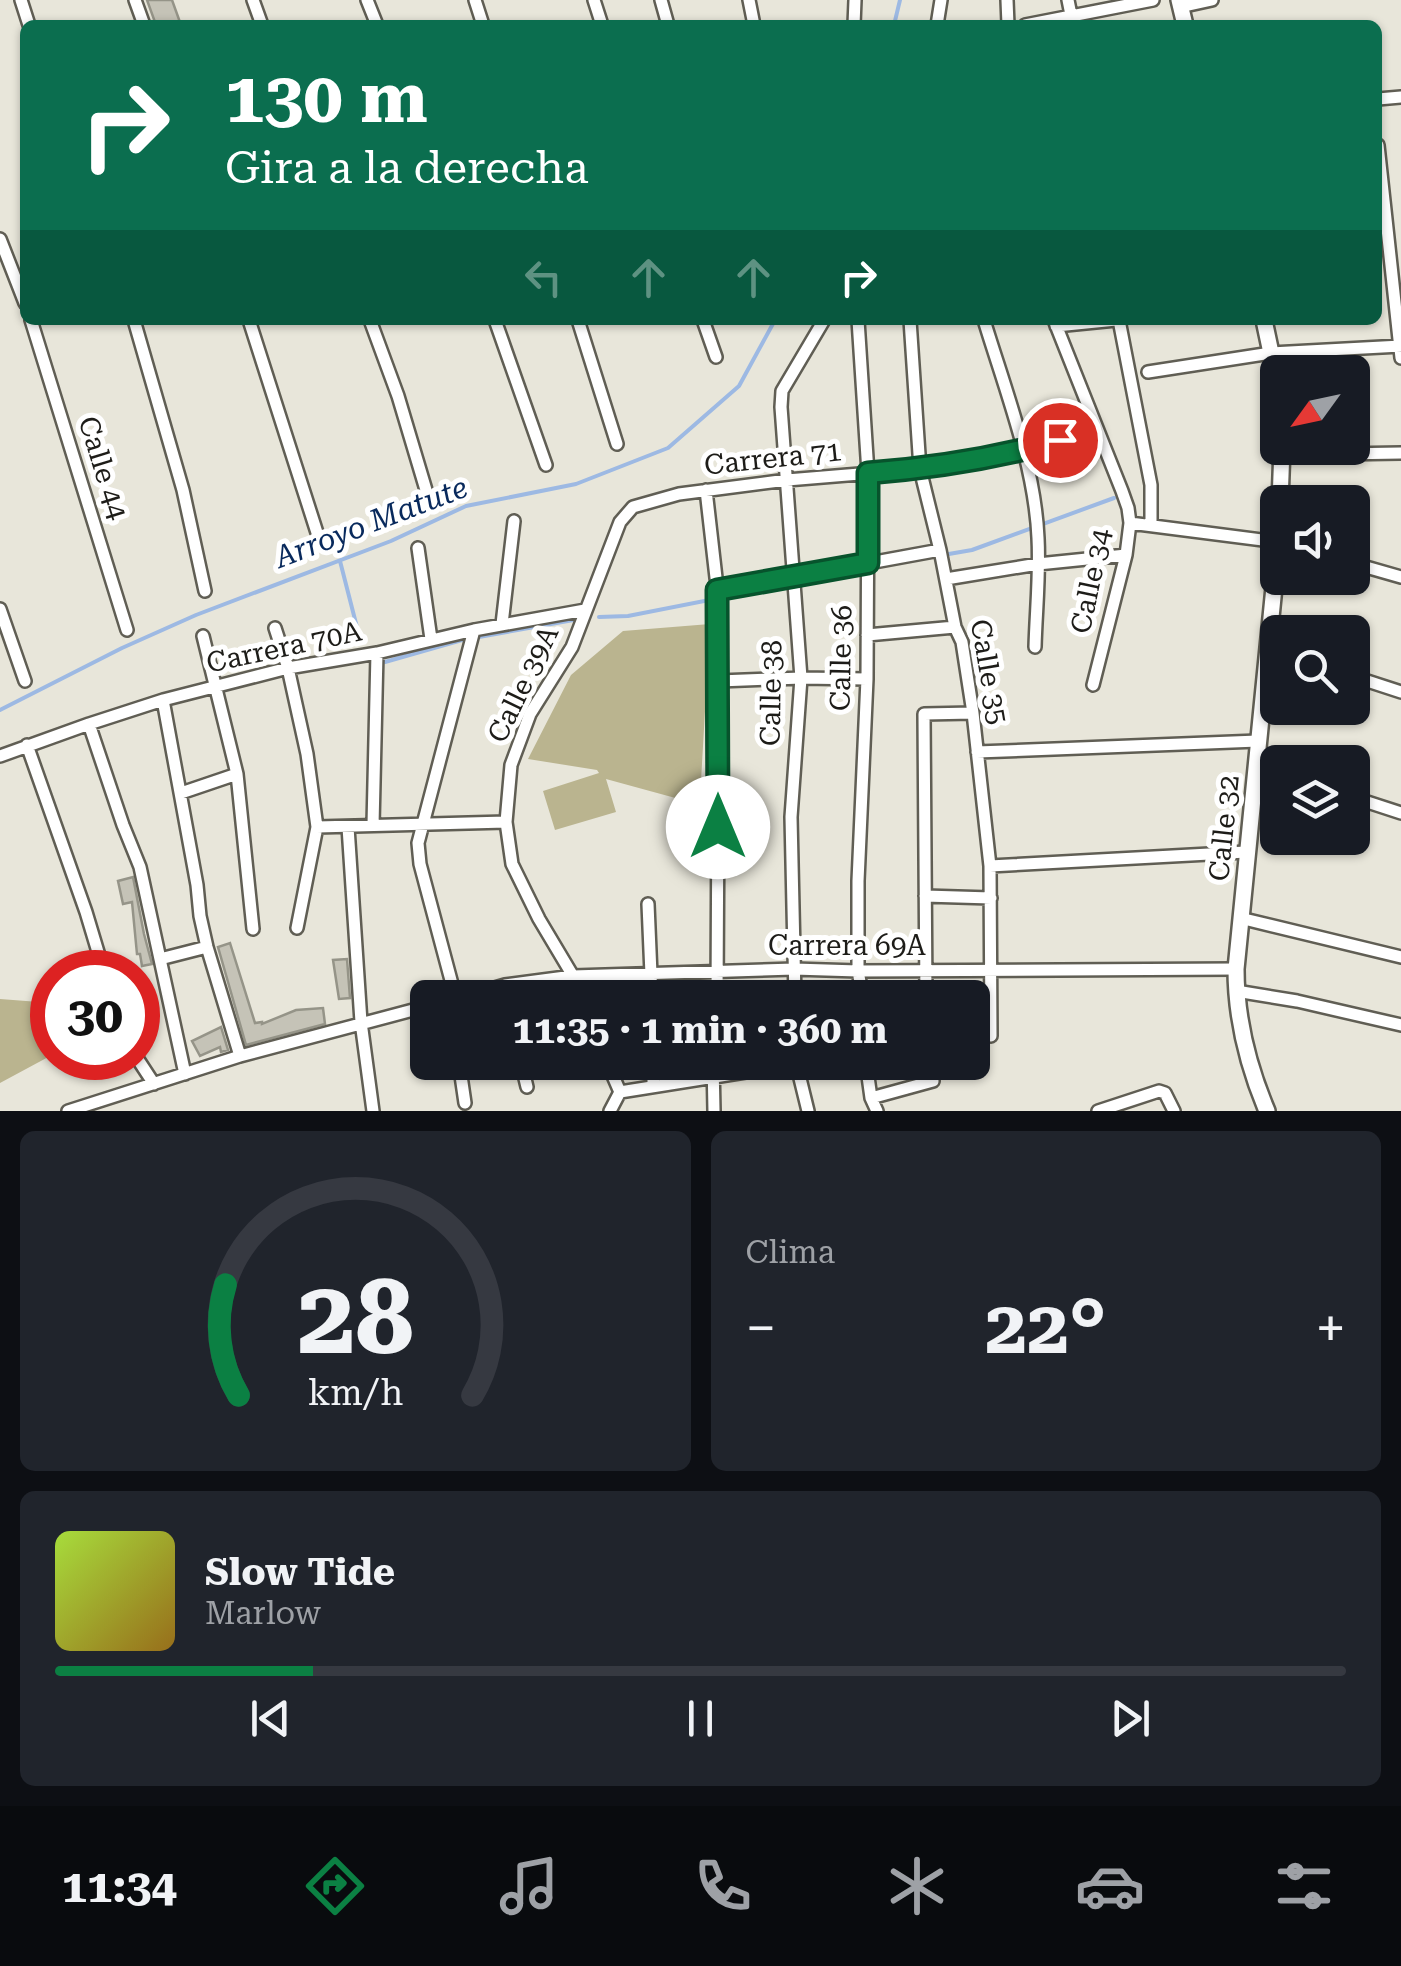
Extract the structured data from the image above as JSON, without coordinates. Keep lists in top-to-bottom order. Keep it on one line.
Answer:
{"streets":{"street":["Carrera 71","Calle 44","Calle 34","Carrera 70A","Calle 36","Calle 35","Calle 39A","Calle 38","Calle 32","Carrera 69A"]},"crossings":[["Carrera 71","Calle 34"],["Carrera 71","Calle 36"],["Carrera 71","Calle 35"],["Carrera 71","Calle 39A"],["Carrera 71","Calle 38"],["Carrera 70A","Calle 39A"],["Calle 36","Carrera 69A"],["Calle 35","Carrera 69A"],["Calle 39A","Carrera 69A"],["Calle 38","Carrera 69A"],["Calle 32","Carrera 69A"]],"water":["Arroyo Matute"],"north":"bottom left","page":{"turn":["130 m","Gira a la derecha"],"limit":"30","trip":"11:35 · 1 min · 360 m","tile":"Clima","heat":["−","22°","+"],"song":["Slow Tide","Marlow"],"tabs":"11:34","gauge":["28","km/h"]}}
